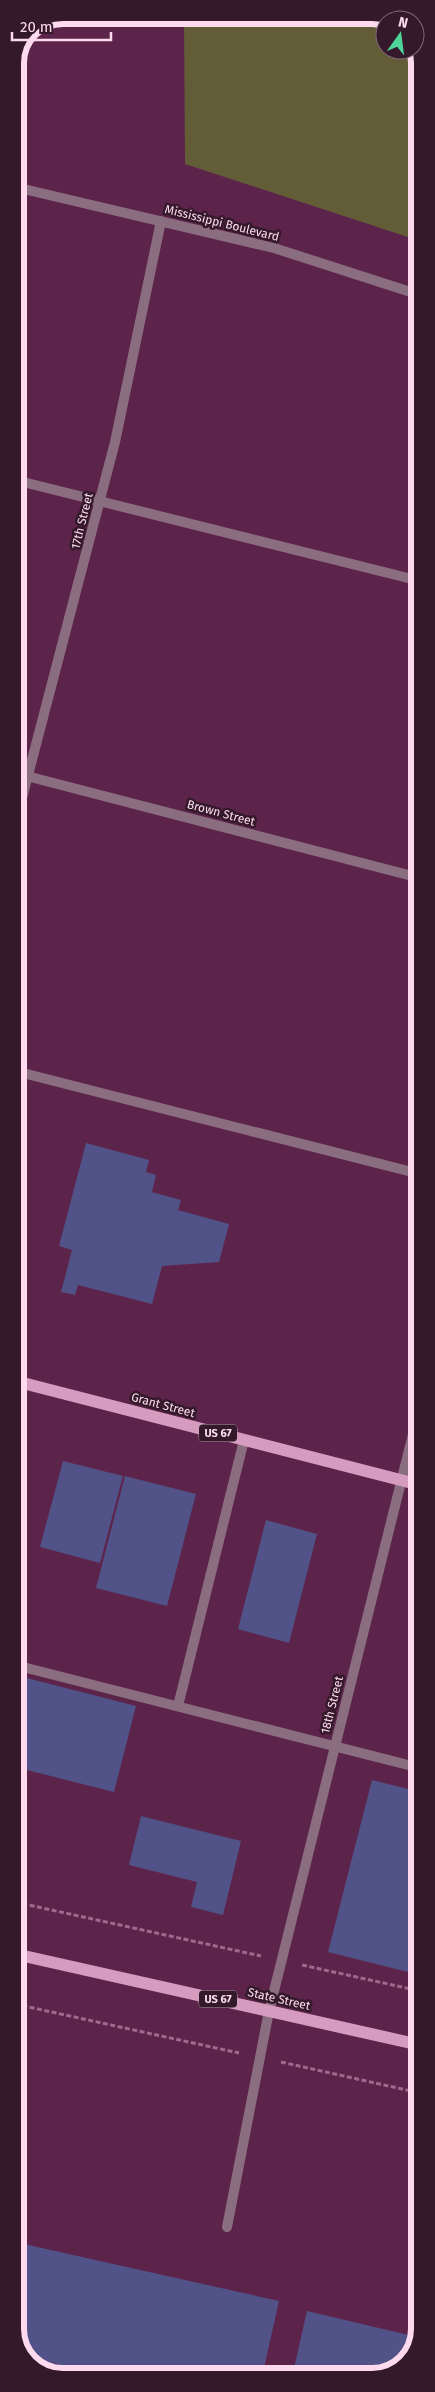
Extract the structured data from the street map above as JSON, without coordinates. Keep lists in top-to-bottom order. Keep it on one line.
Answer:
{"streets":{"main road":["Grant Street","US 67","State Street"],"street":["Mississippi Boulevard","17th Street","Brown Street","18th Street"]},"crossings":[["Mississippi Boulevard","17th Street"],["17th Street","Brown Street"],["Grant Street","18th Street"],["18th Street","State Street"]],"scale_bar":"20 m","north":"top"}
